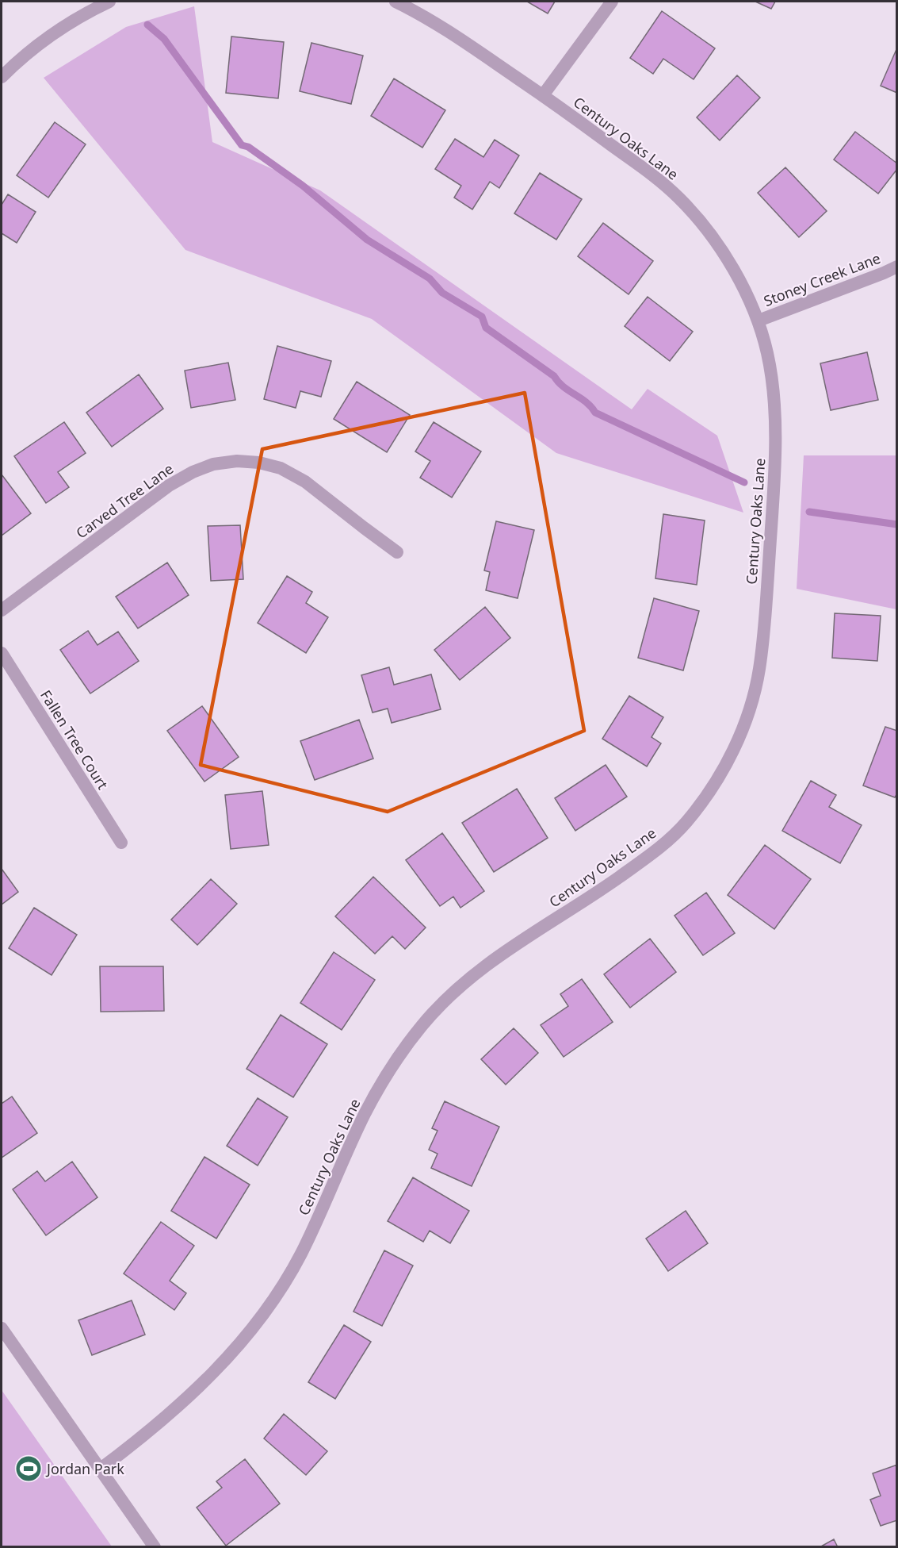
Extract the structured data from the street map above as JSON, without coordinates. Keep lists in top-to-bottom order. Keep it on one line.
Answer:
{"streets":{"street":["Century Oaks Lane","Stoney Creek Lane","Carved Tree Lane","Fallen Tree Court"]},"crossings":[["Century Oaks Lane","Stoney Creek Lane"]],"places":{"sports":["Jordan Park"]}}
